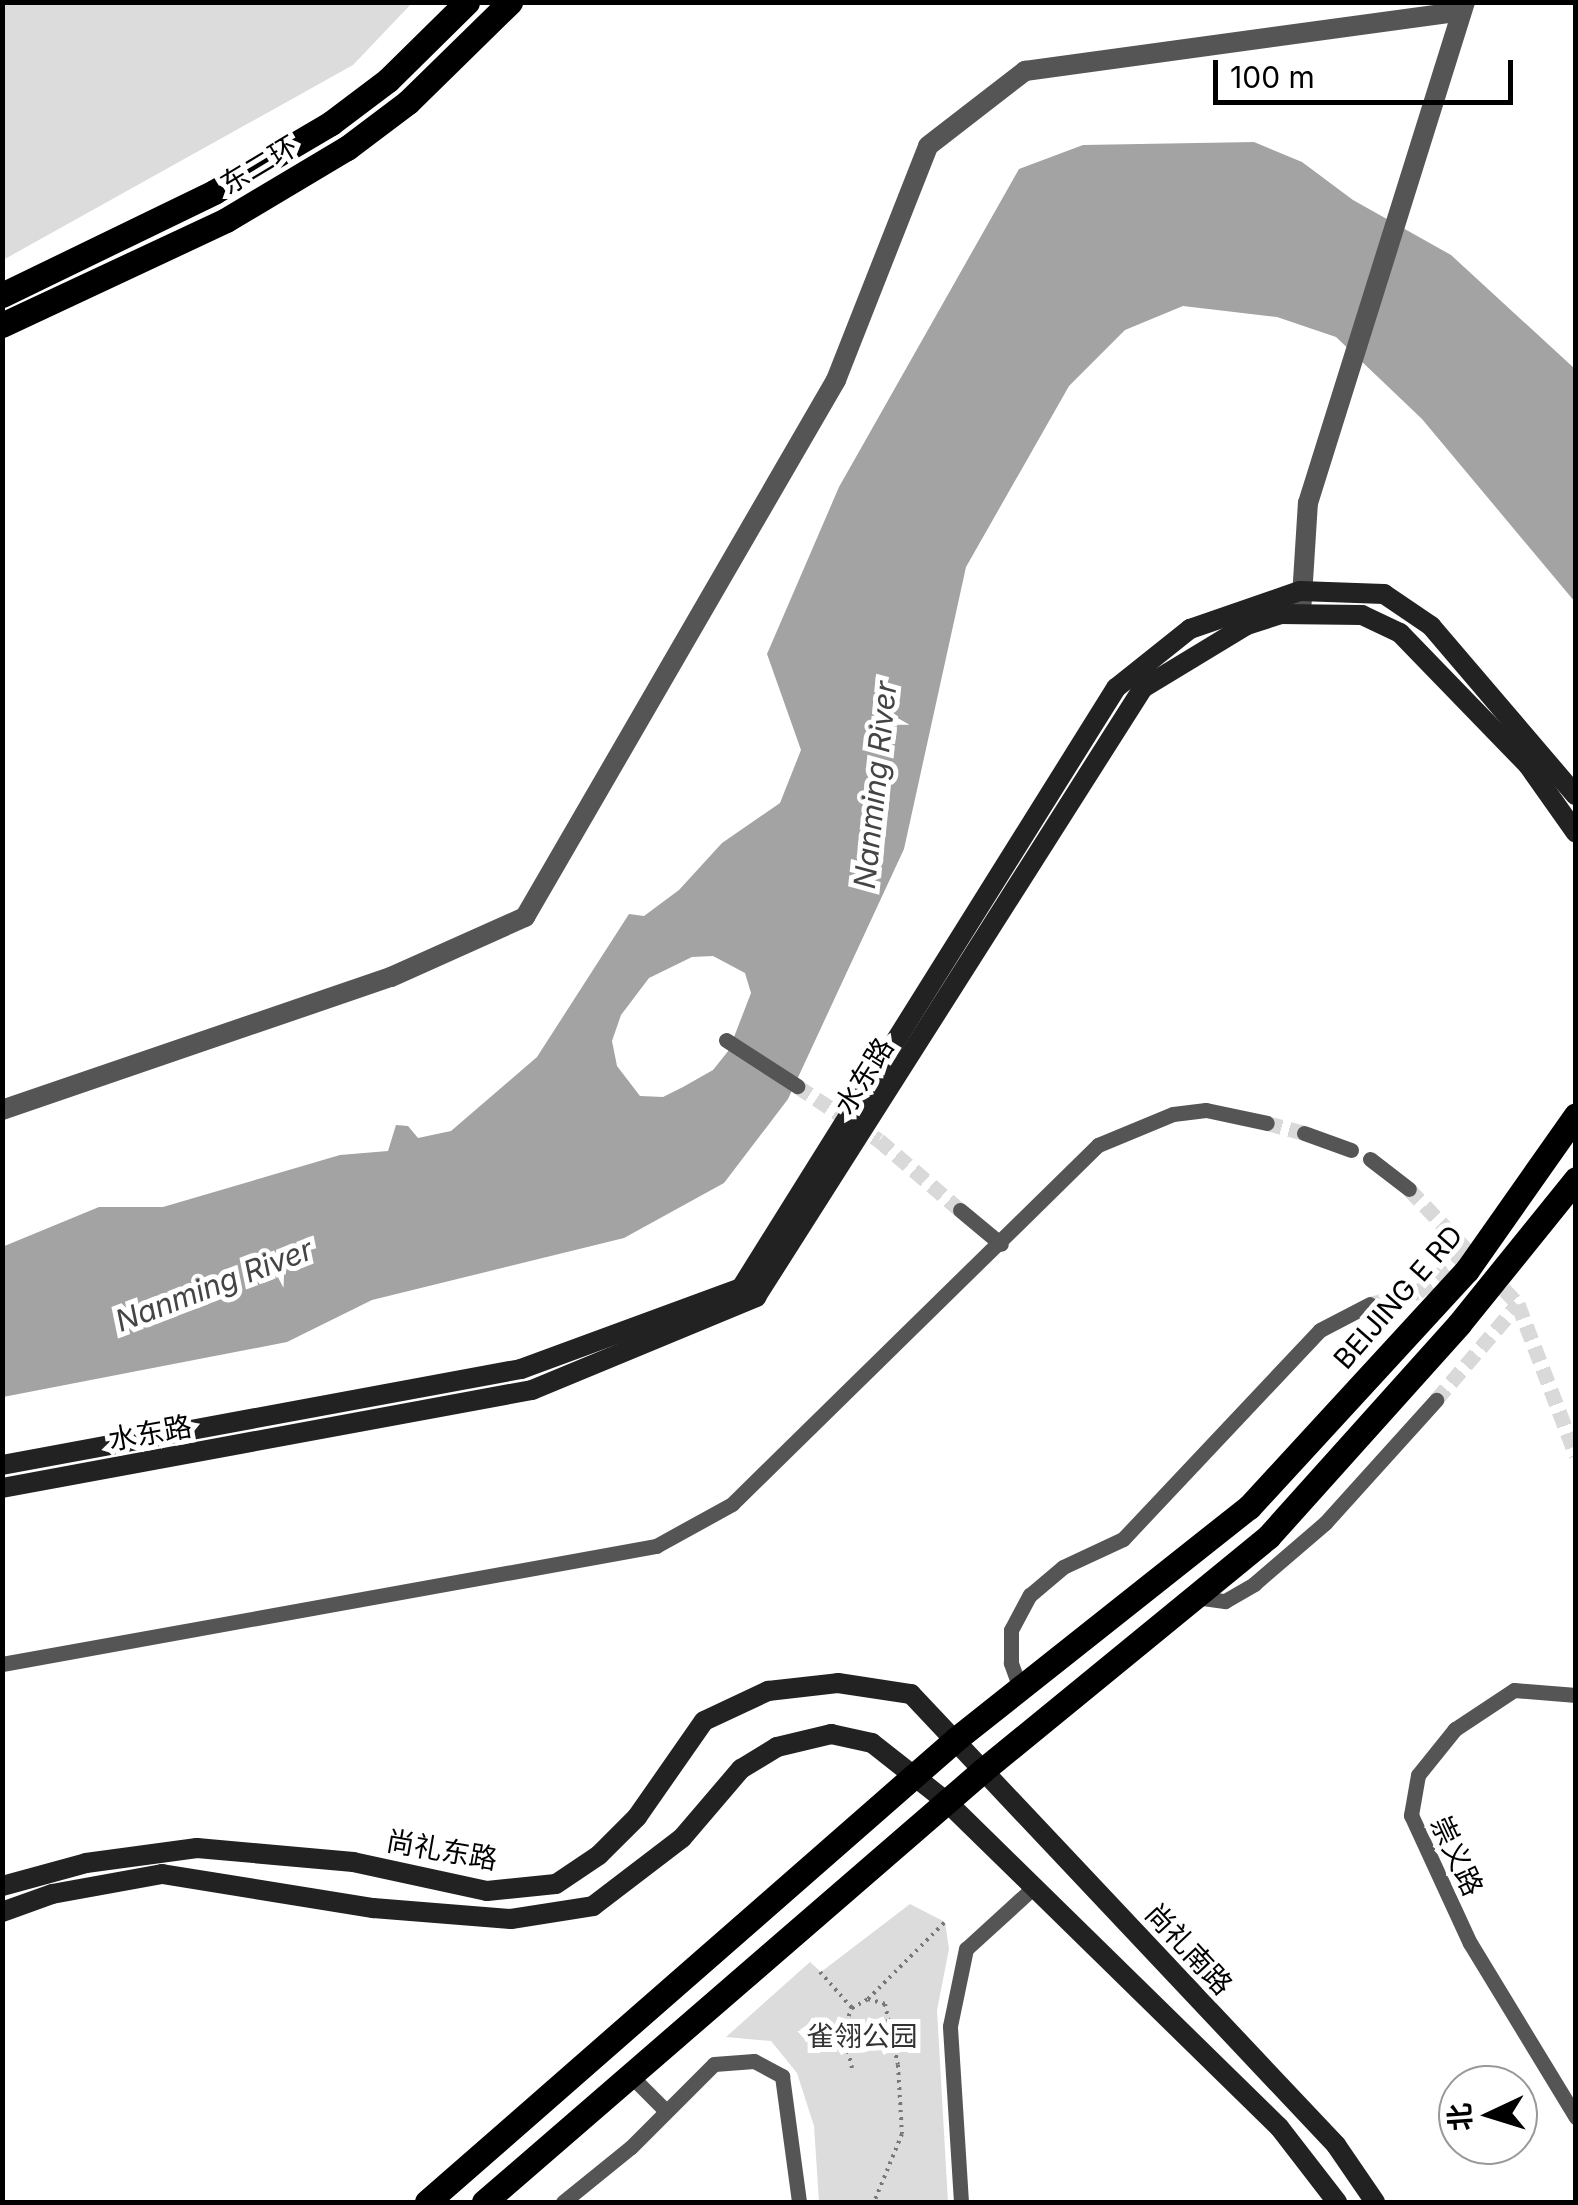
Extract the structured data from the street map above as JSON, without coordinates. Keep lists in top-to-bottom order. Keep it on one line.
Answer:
{"streets":{"highway":["东二环","BEIJING E RD"],"main road":["水东路","尚礼东路","尚礼南路"],"street":["崇义路"]},"crossings":[["BEIJING E RD","尚礼东路"],["BEIJING E RD","尚礼南路"],["尚礼东路","尚礼南路"]],"water":["Nanming River"],"parks":["雀翎公园"],"scale_bar":"100 m","north":"left"}
